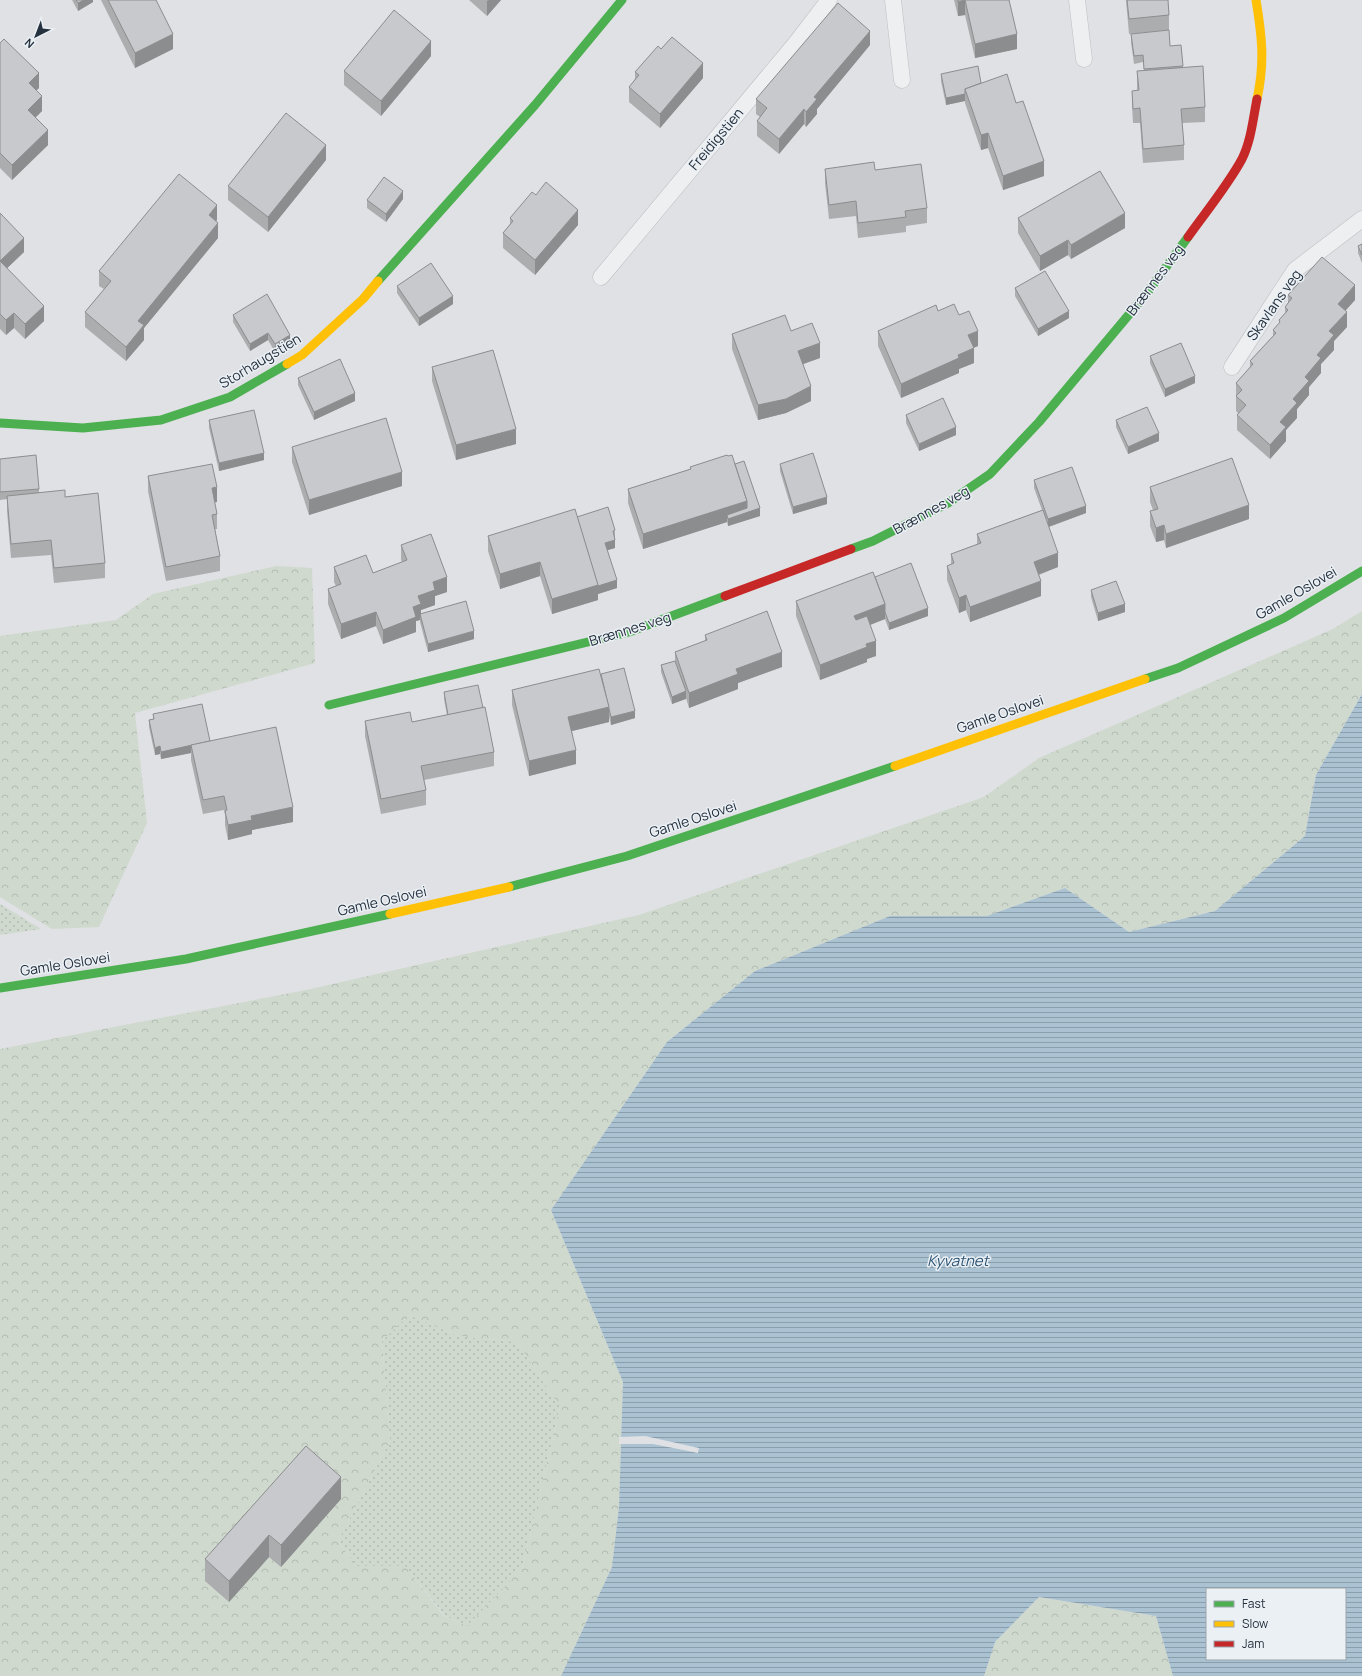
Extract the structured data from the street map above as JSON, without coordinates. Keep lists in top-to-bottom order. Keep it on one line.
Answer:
{"streets":{"street":["Brænnes veg","Storhaugstien","Gamle Oslovei"],"lane":["Freidigstien","Skavlans veg"]},"water":["Kyvatnet"],"legend":["Fast","Slow","Jam"],"north":"bottom left"}
